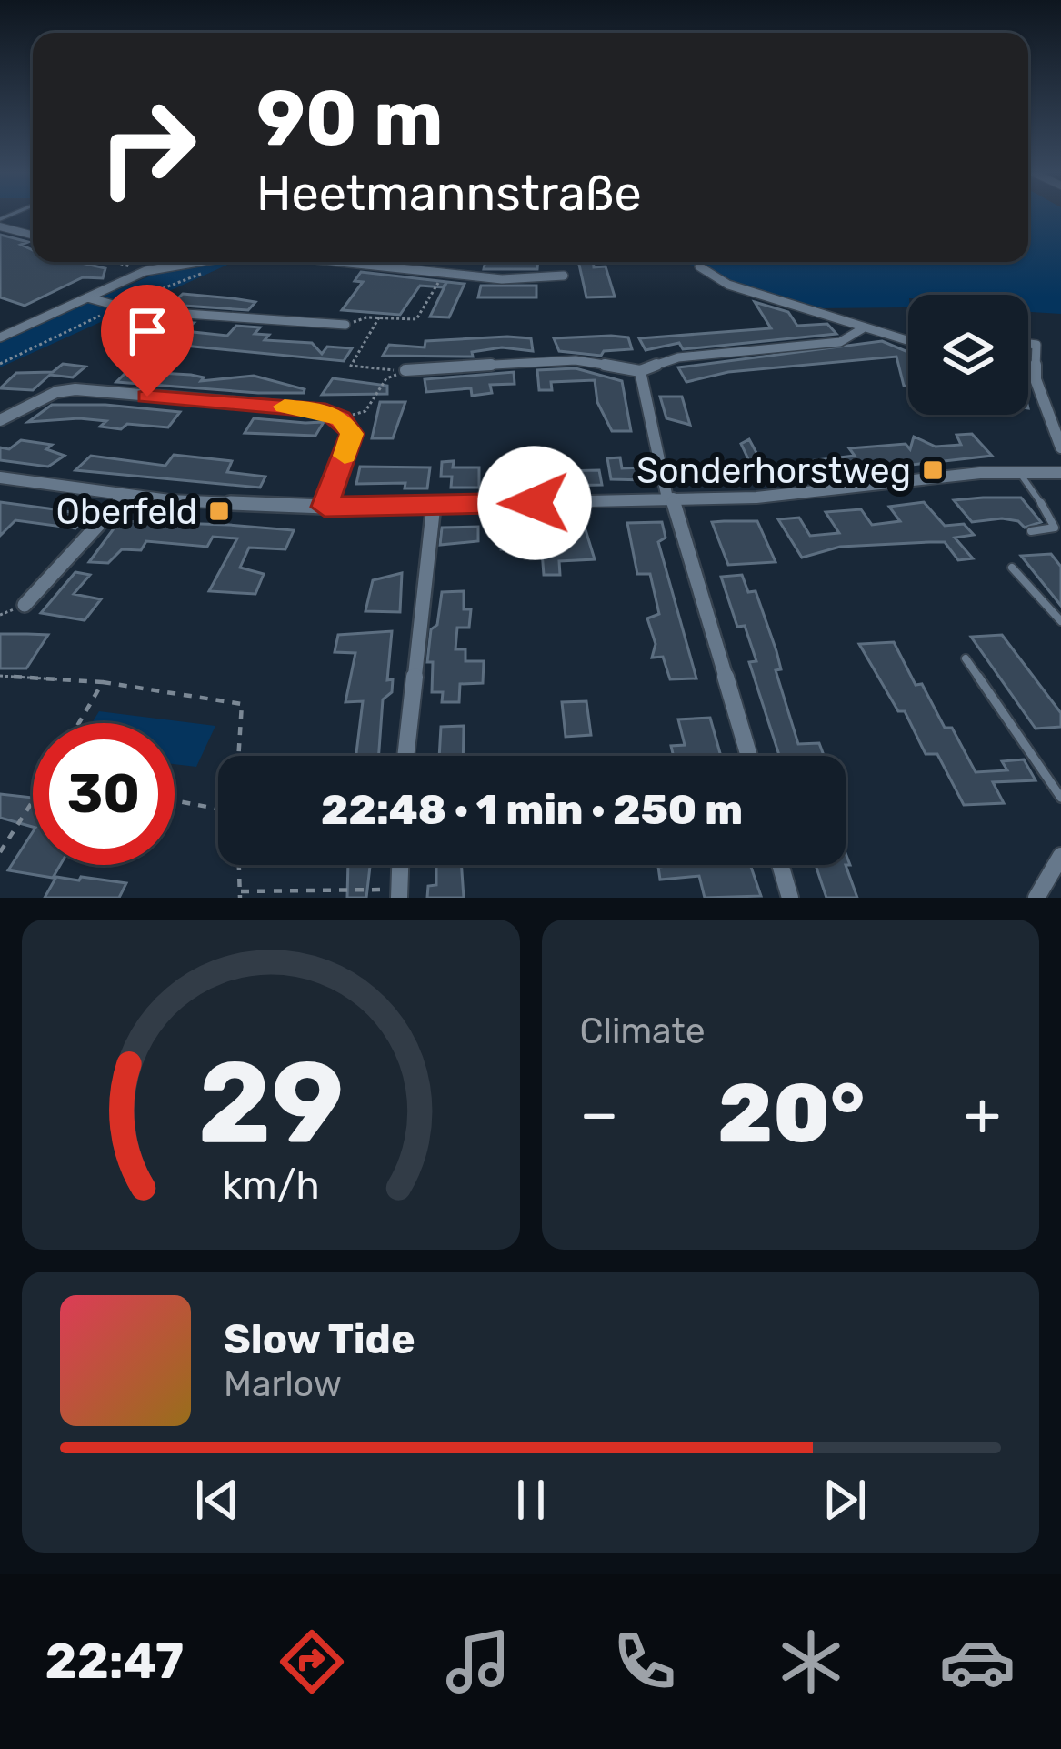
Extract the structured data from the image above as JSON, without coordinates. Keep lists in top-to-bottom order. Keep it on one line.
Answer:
{"places":{"transit":["Sonderhorstweg","Oberfeld"]},"page":{"turn":["90 m","Heetmannstraße"],"limit":"30","trip":"22:48 · 1 min · 250 m","tile":"Climate","heat":["−","20°","+"],"song":["Slow Tide","Marlow"],"tabs":"22:47","gauge":["29","km/h"]}}
